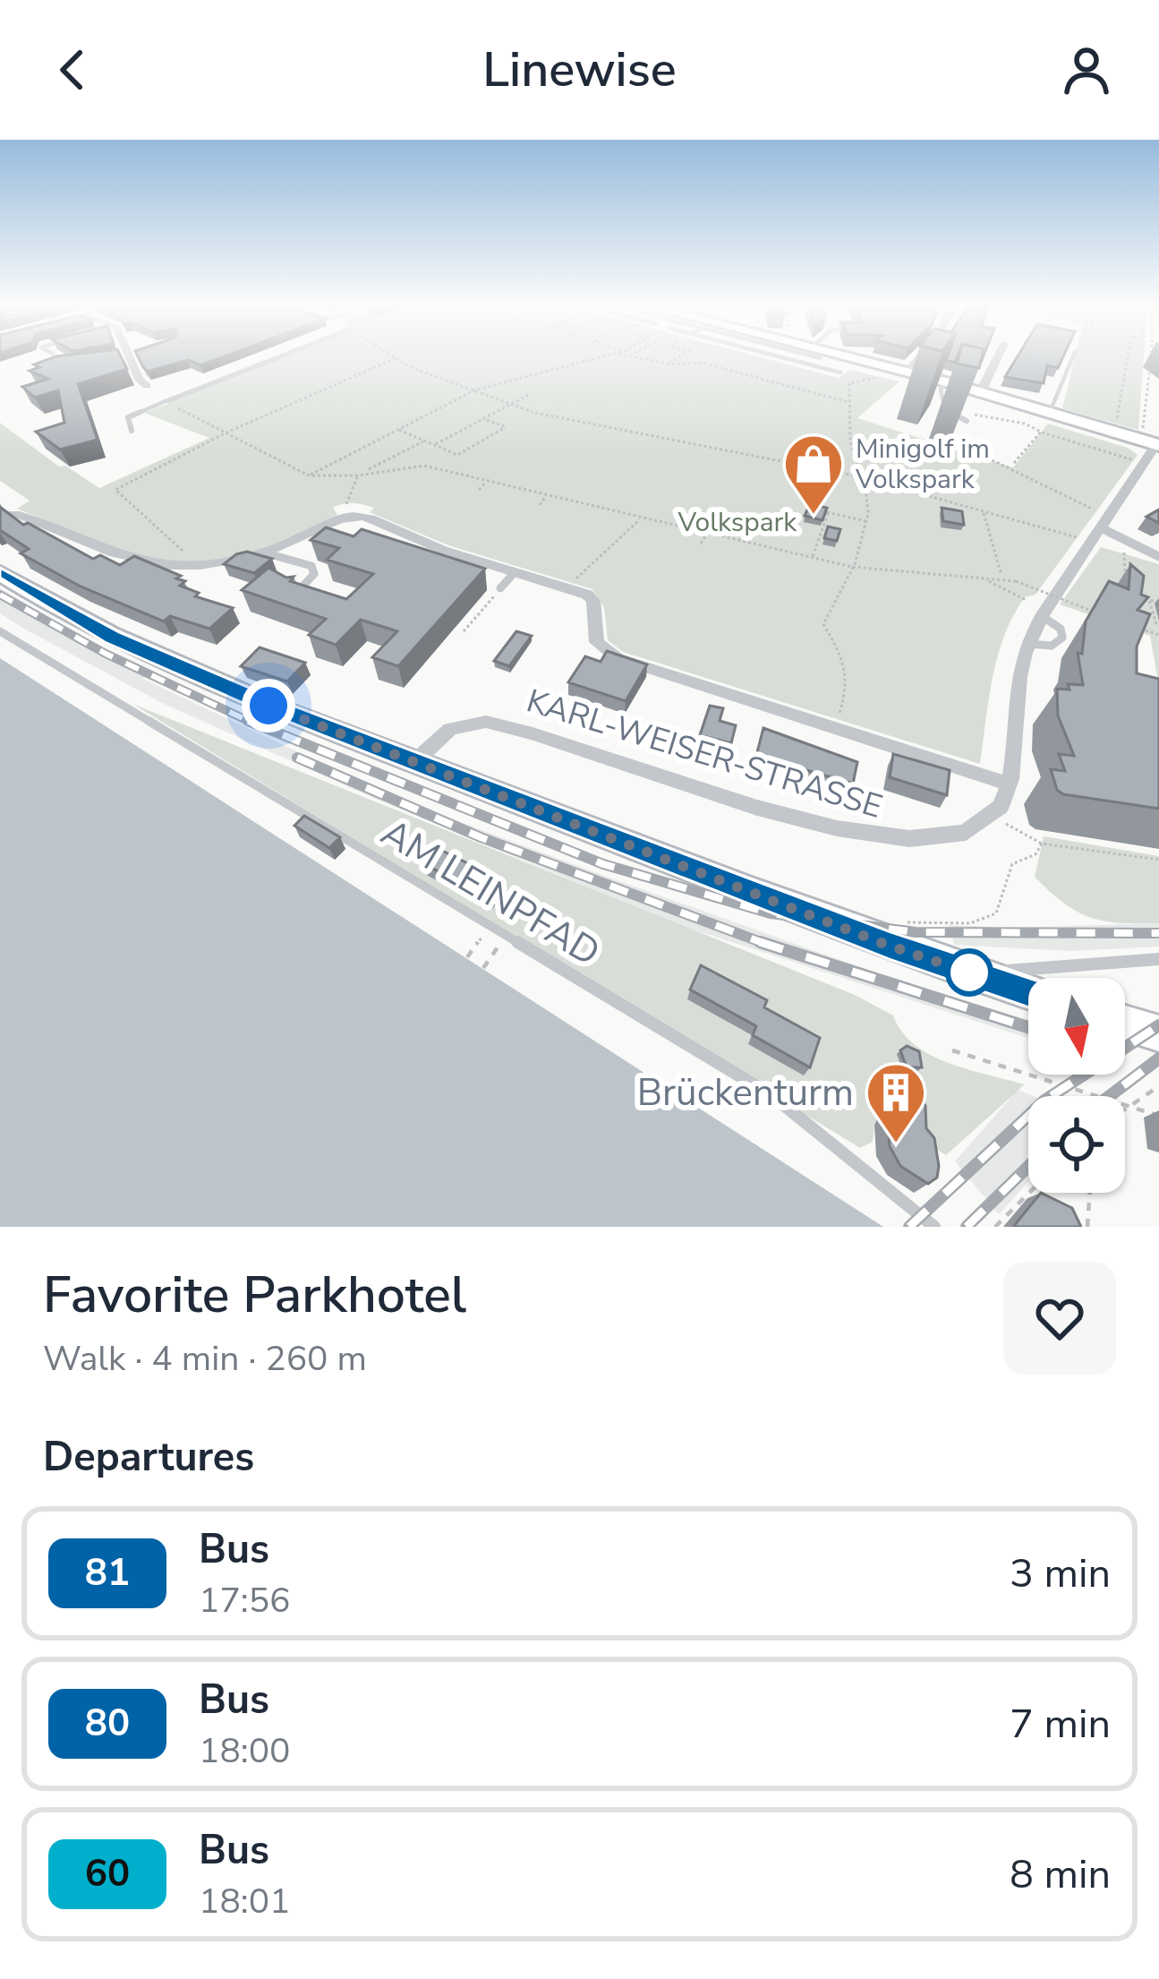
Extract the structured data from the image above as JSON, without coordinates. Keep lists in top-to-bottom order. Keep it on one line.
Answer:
{"streets":{"street":["KARL-WEISER-STRASSE"],"lane":["AM LEINPFAD"]},"parks":["Volkspark"],"places":{"shop":["Minigolf im Volkspark"],"building":["Brückenturm"]},"lines":["bus line 81"],"north":"bottom","page":{"header":"Linewise","heading":[["Favorite Parkhotel","Walk · 4 min · 260 m"],"Departures"],"list":[{"mark":"81","name":"Bus","note":"17:56","value":"3 min"},{"mark":"80","name":"Bus","note":"18:00","value":"7 min"},{"mark":"60","name":"Bus","note":"18:01","value":"8 min"}]}}
